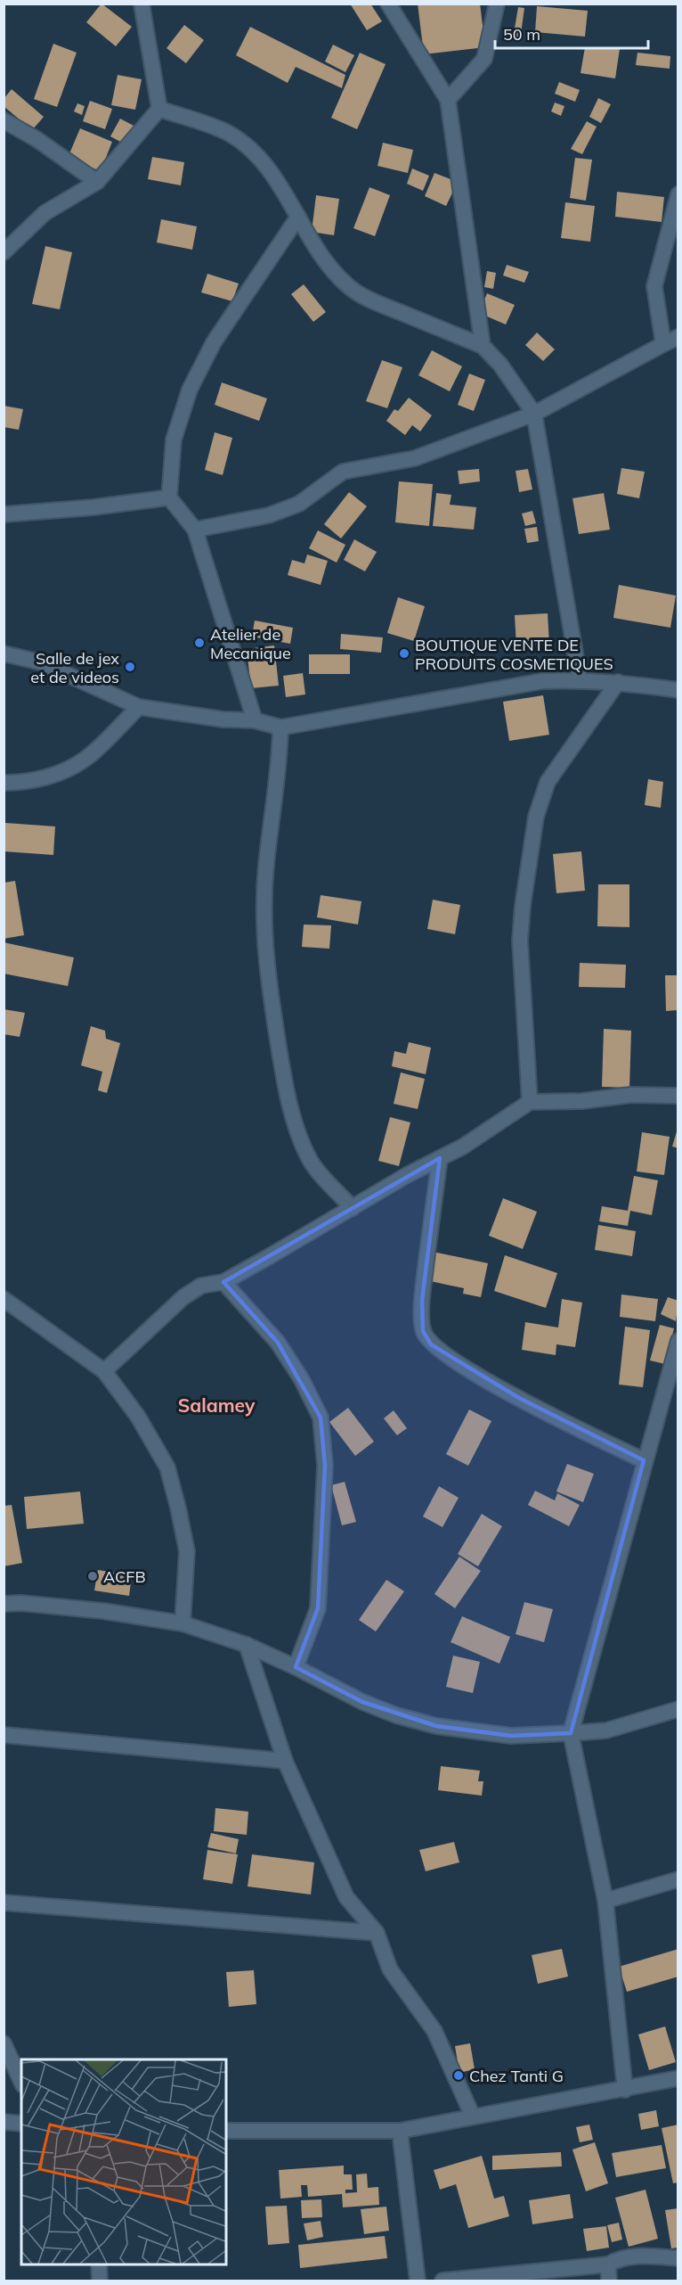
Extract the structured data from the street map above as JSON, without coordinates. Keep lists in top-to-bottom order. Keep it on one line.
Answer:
{"districts":["Salamey"],"places":["Atelier de Mecanique","BOUTIQUE VENTE DE PRODUITS COSMETIQUES","Salle de jex et de videos","ACFB","Chez Tanti G"],"scale_bar":"50 m"}
